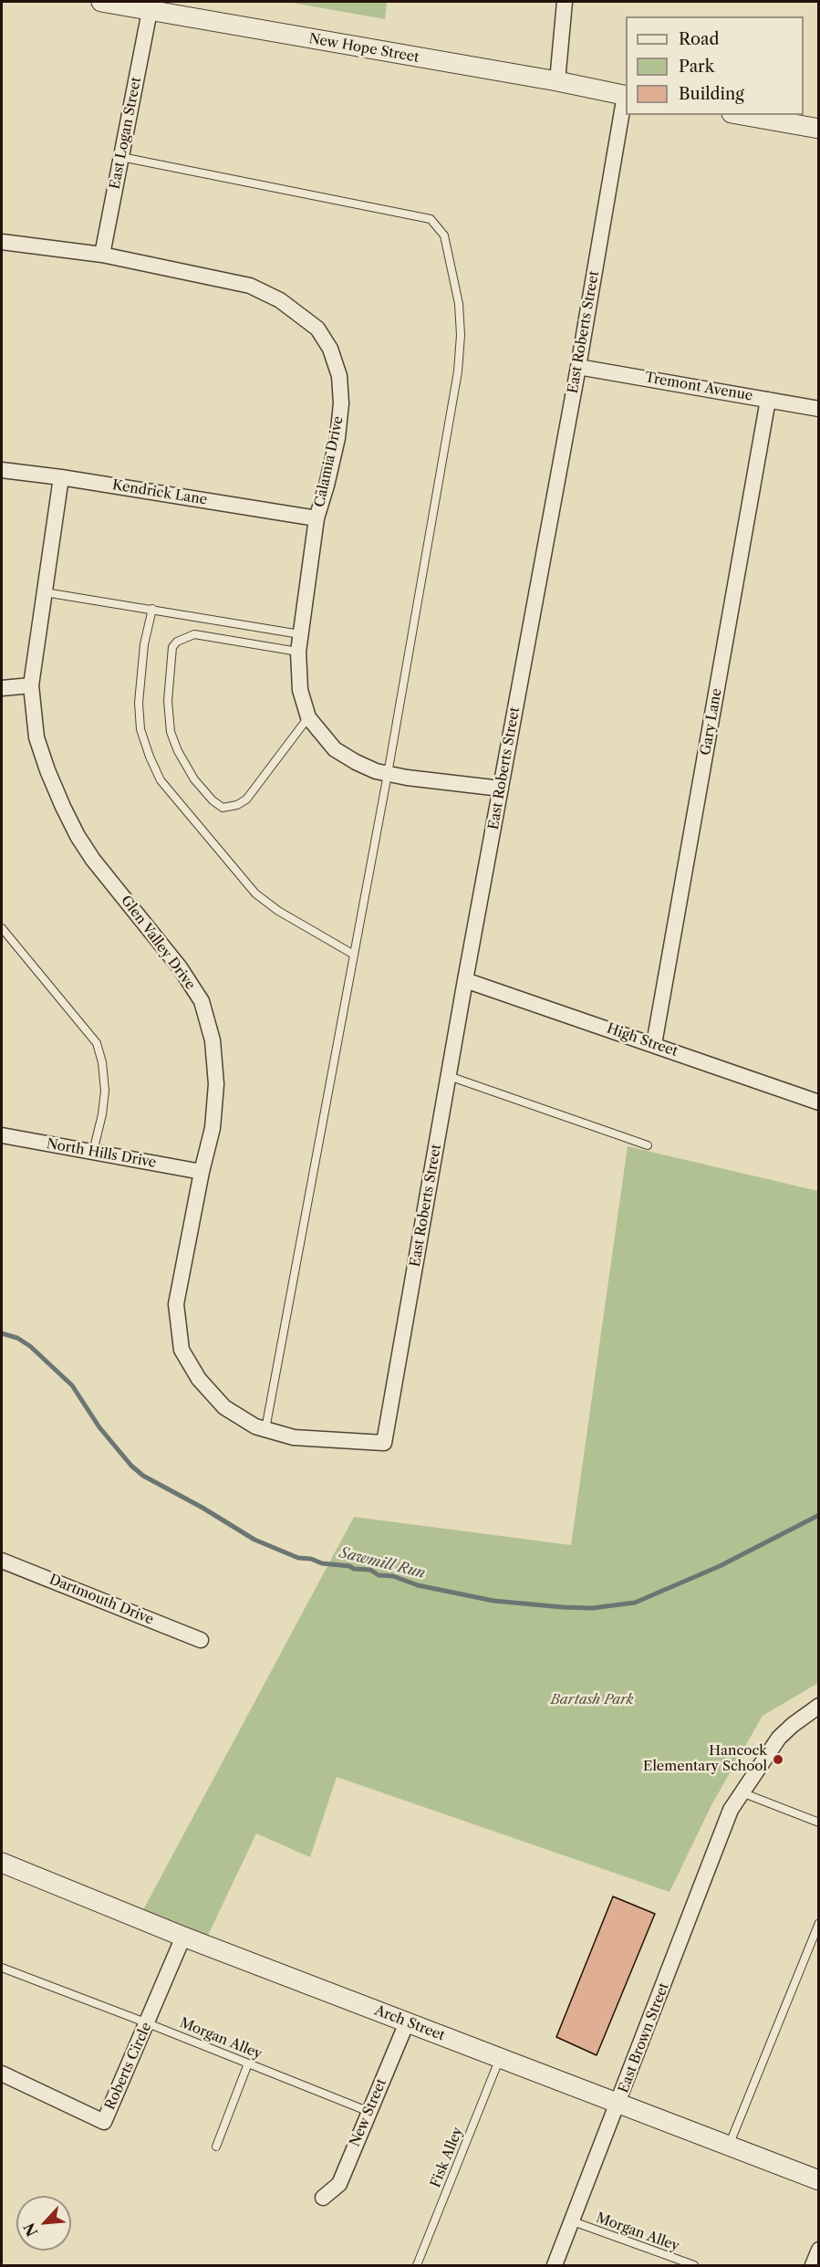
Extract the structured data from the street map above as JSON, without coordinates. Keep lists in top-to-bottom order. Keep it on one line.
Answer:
{"streets":{"street":["New Hope Street","East Logan Street","East Roberts Street","Tremont Avenue","Calamia Drive","Kendrick Lane","Gary Lane","Glen Valley Drive","High Street","North Hills Drive","Dartmouth Drive","Arch Street","East Brown Street","Roberts Circle","New Street"],"lane":["Morgan Alley","Fisk Alley"]},"crossings":[["New Hope Street","East Logan Street"],["New Hope Street","East Roberts Street"],["East Logan Street","Calamia Drive"],["East Roberts Street","Tremont Avenue"],["East Roberts Street","Calamia Drive"],["East Roberts Street","Glen Valley Drive"],["East Roberts Street","High Street"],["Tremont Avenue","Gary Lane"],["Calamia Drive","Kendrick Lane"],["Kendrick Lane","Glen Valley Drive"],["Gary Lane","High Street"],["Glen Valley Drive","North Hills Drive"],["Arch Street","East Brown Street"],["Arch Street","Roberts Circle"],["Arch Street","New Street"],["Arch Street","Fisk Alley"],["East Brown Street","Morgan Alley"],["Morgan Alley","Roberts Circle"],["Morgan Alley","New Street"]],"water":["Sawmill Run"],"parks":["Bartash Park"],"places":["Hancock Elementary School"],"legend":["Road","Park","Building"],"north":"bottom left"}
